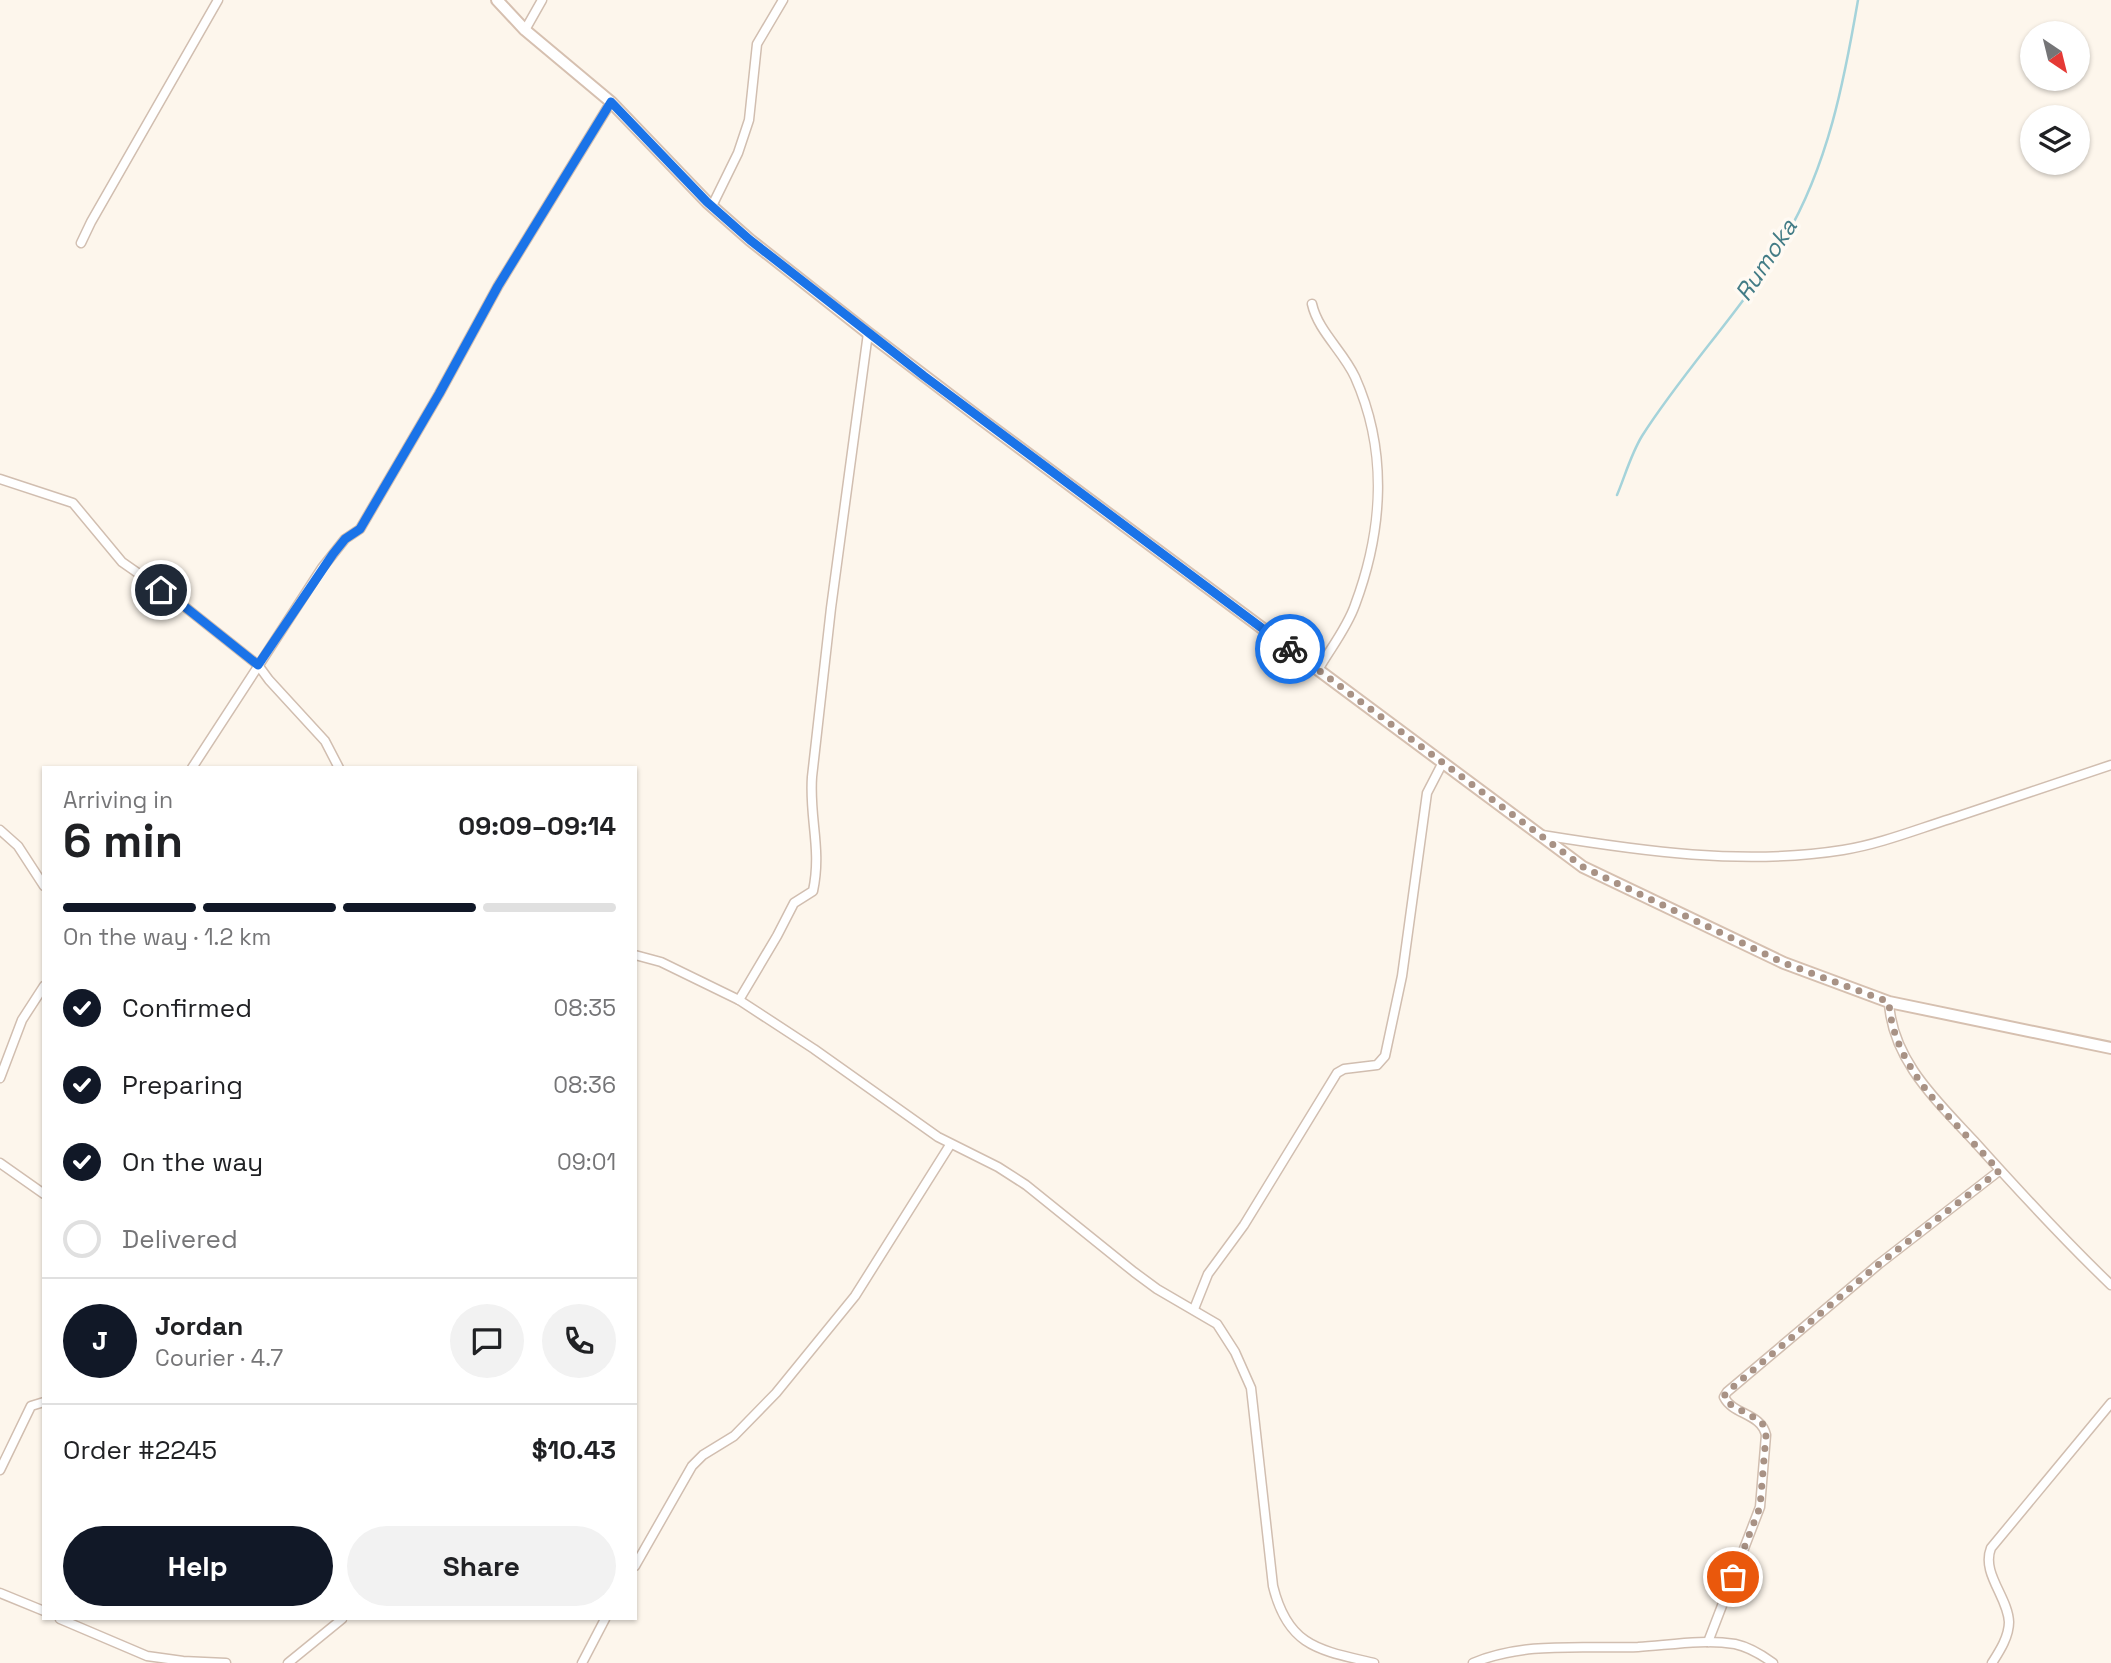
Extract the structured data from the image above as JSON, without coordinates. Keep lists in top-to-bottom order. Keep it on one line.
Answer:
{"water":["Rumoka"],"north":"bottom right","page":{"heading":["6 min","Arriving in","09:09–09:14"],"panel":["Jordan","Courier · 4.7","Order #2245","$10.43"],"bar":"On the way · 1.2 km","list":[["Confirmed","08:35"],["Preparing","08:36"],["On the way","09:01"],"Delivered"],"round":"J","buttons":["Help","Share"]}}
